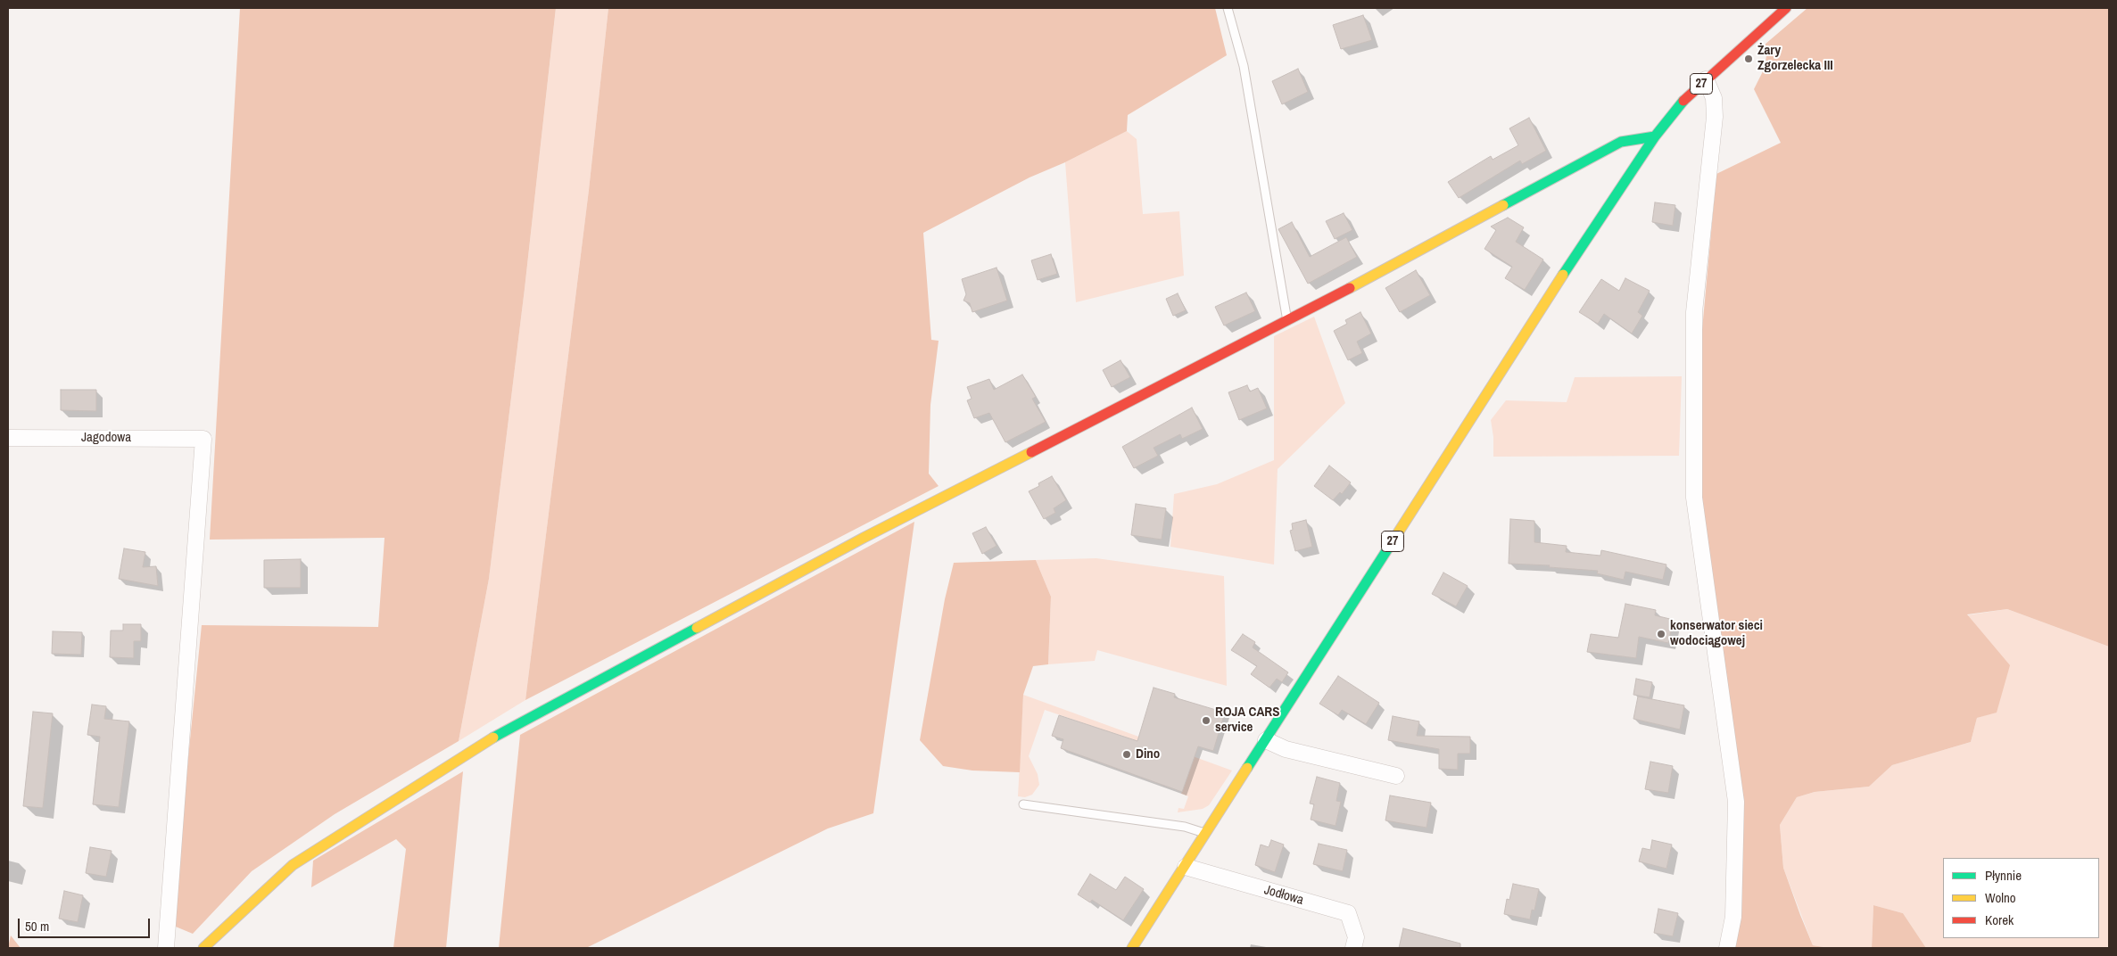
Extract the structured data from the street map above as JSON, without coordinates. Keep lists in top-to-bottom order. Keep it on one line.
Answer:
{"streets":{"street":["27","Jagodowa","Jodłowa"]},"crossings":[["27","Jodłowa"]],"places":["Żary Zgorzelecka III","konserwator sieci wodociągowej","ROJA CARS service","Dino"],"legend":["Płynnie","Wolno","Korek"],"scale_bar":"50 m"}
